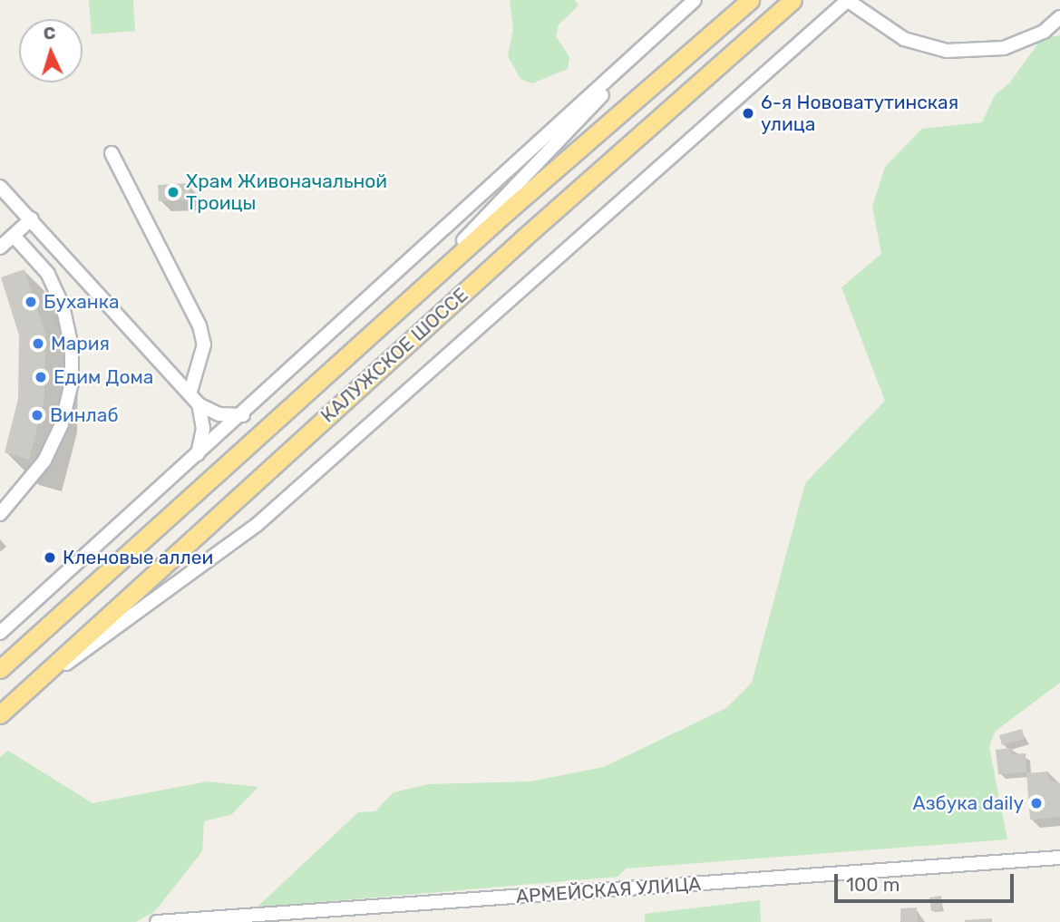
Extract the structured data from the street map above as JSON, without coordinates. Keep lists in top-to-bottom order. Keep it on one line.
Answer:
{"streets":{"highway":["КАЛУЖСКОЕ ШОССЕ"],"street":["АРМЕЙСКАЯ УЛИЦА"]},"places":["6-я Нововатутинская улица","Храм Живоначальной Троицы","Буханка","Мария","Едим Дома","Винлаб","Кленовые аллеи","Азбука daily"],"scale_bar":"100 m","north":"top"}
